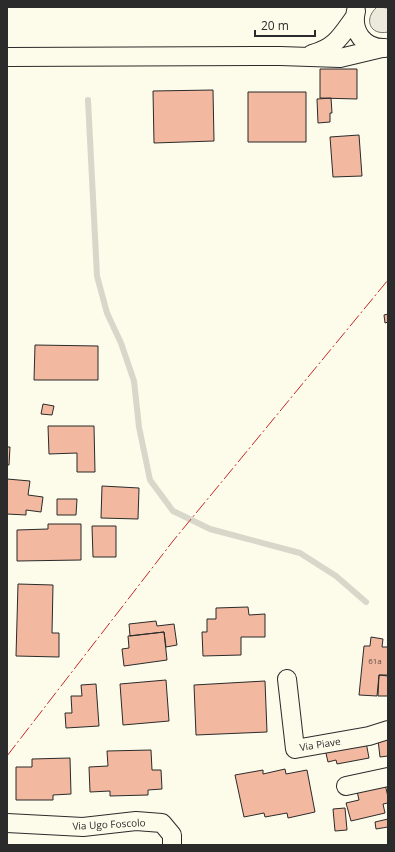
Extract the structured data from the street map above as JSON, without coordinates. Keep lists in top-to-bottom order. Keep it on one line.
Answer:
{"streets":{"street":["Via Piave","Via Ugo Foscolo"]},"house_numbers":["61a"],"scale_bar":"20 m"}
